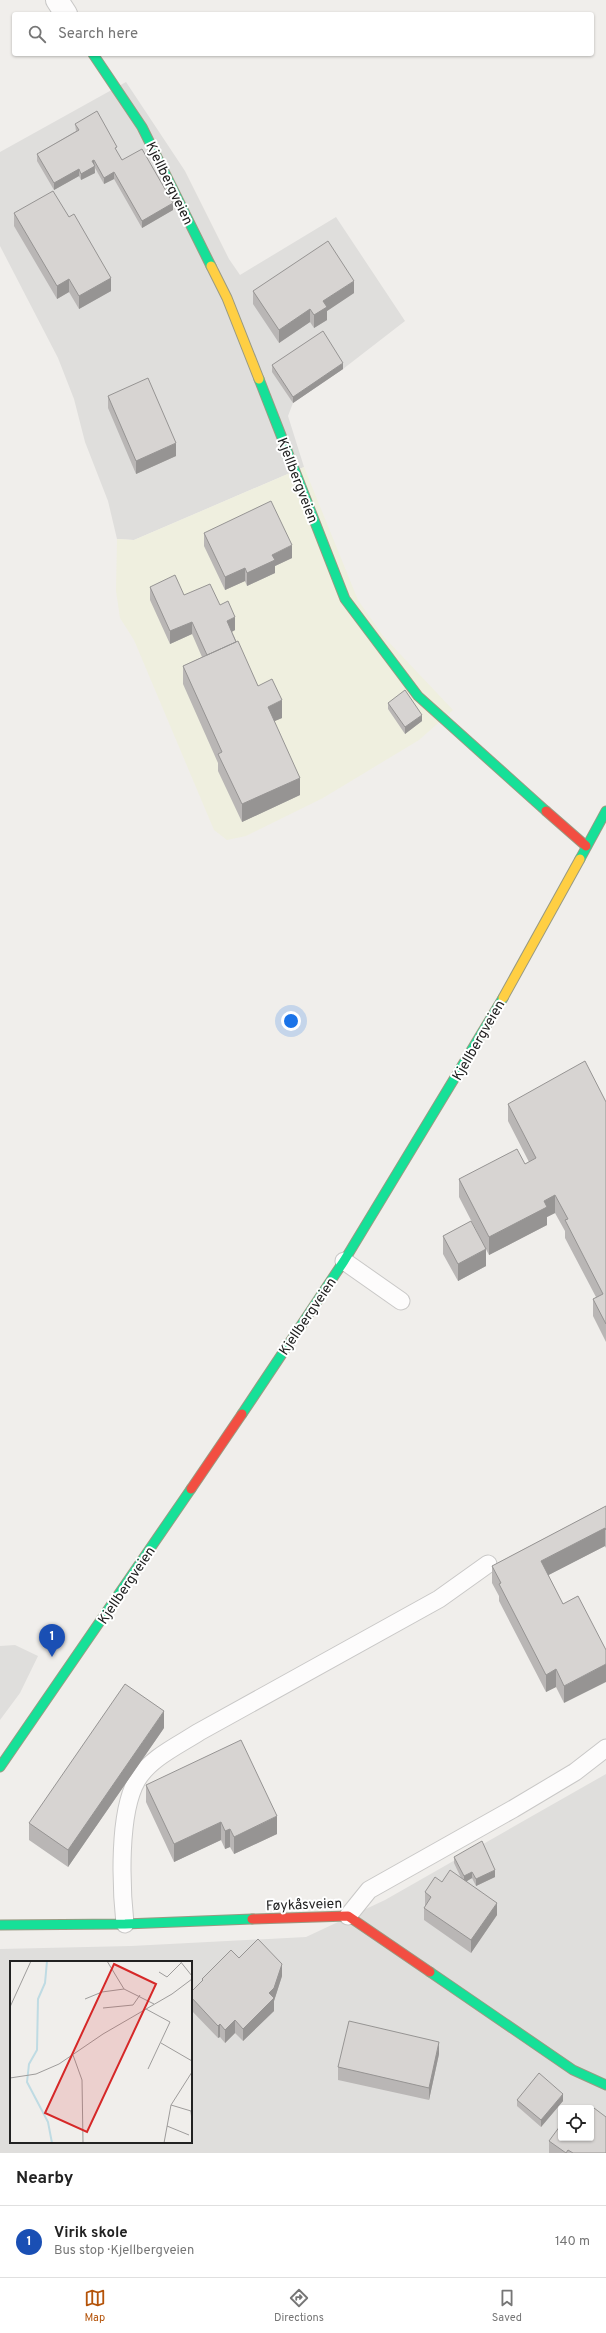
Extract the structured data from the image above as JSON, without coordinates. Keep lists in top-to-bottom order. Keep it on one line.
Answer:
{"streets":{"street":["Kjellbergveien","Føykåsveien"]},"page":{"search":"Search here","pins":"1","heading":"Nearby","list":[{"mark":"1","name":"Virik skole","note":"Bus stop · Kjellbergveien","value":"140 m"}],"nav":["Map","Directions","Saved"]}}
